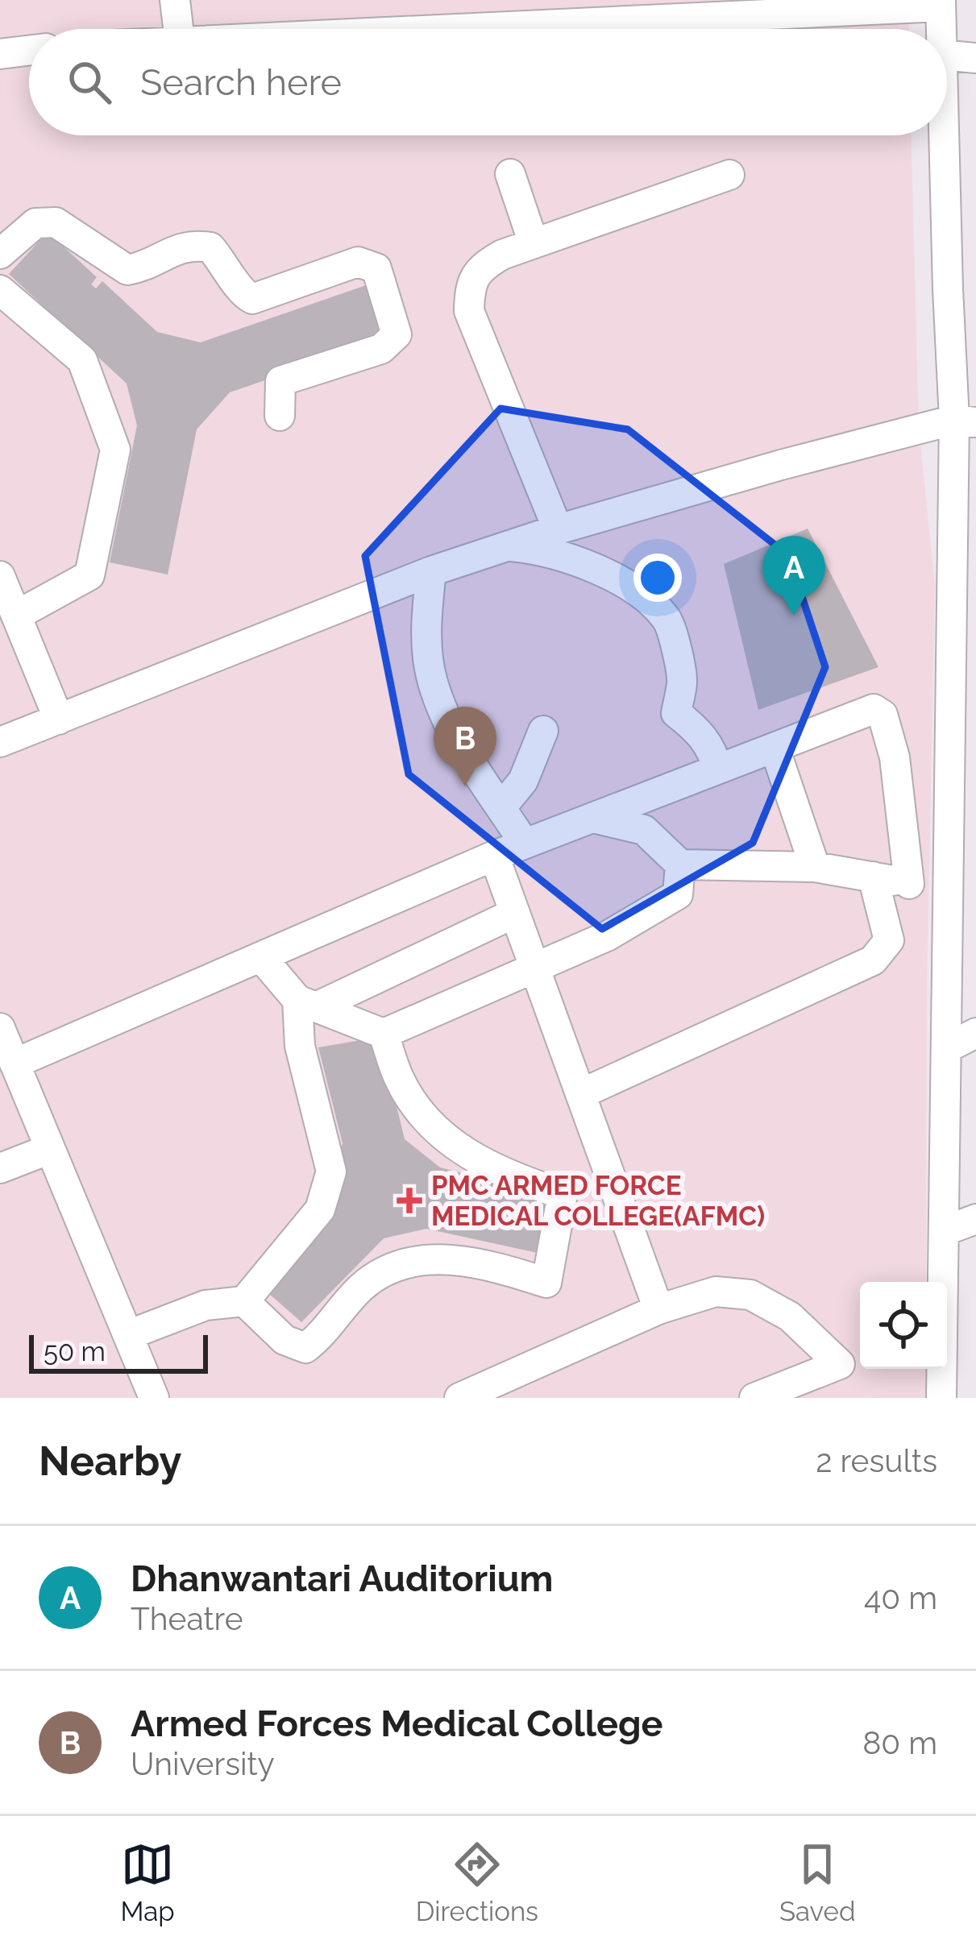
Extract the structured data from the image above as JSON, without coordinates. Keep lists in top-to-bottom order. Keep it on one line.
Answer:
{"places":{"health":["PMC ARMED FORCE MEDICAL COLLEGE(AFMC)"]},"scale_bar":"50 m","page":{"search":"Search here","pins":["A","B"],"scale":"50 m","heading":["Nearby","2 results"],"list":[{"mark":"A","name":"Dhanwantari Auditorium","note":"Theatre","value":"40 m"},{"mark":"B","name":"Armed Forces Medical College","note":"University","value":"80 m"}],"nav":["Map","Directions","Saved"]}}
